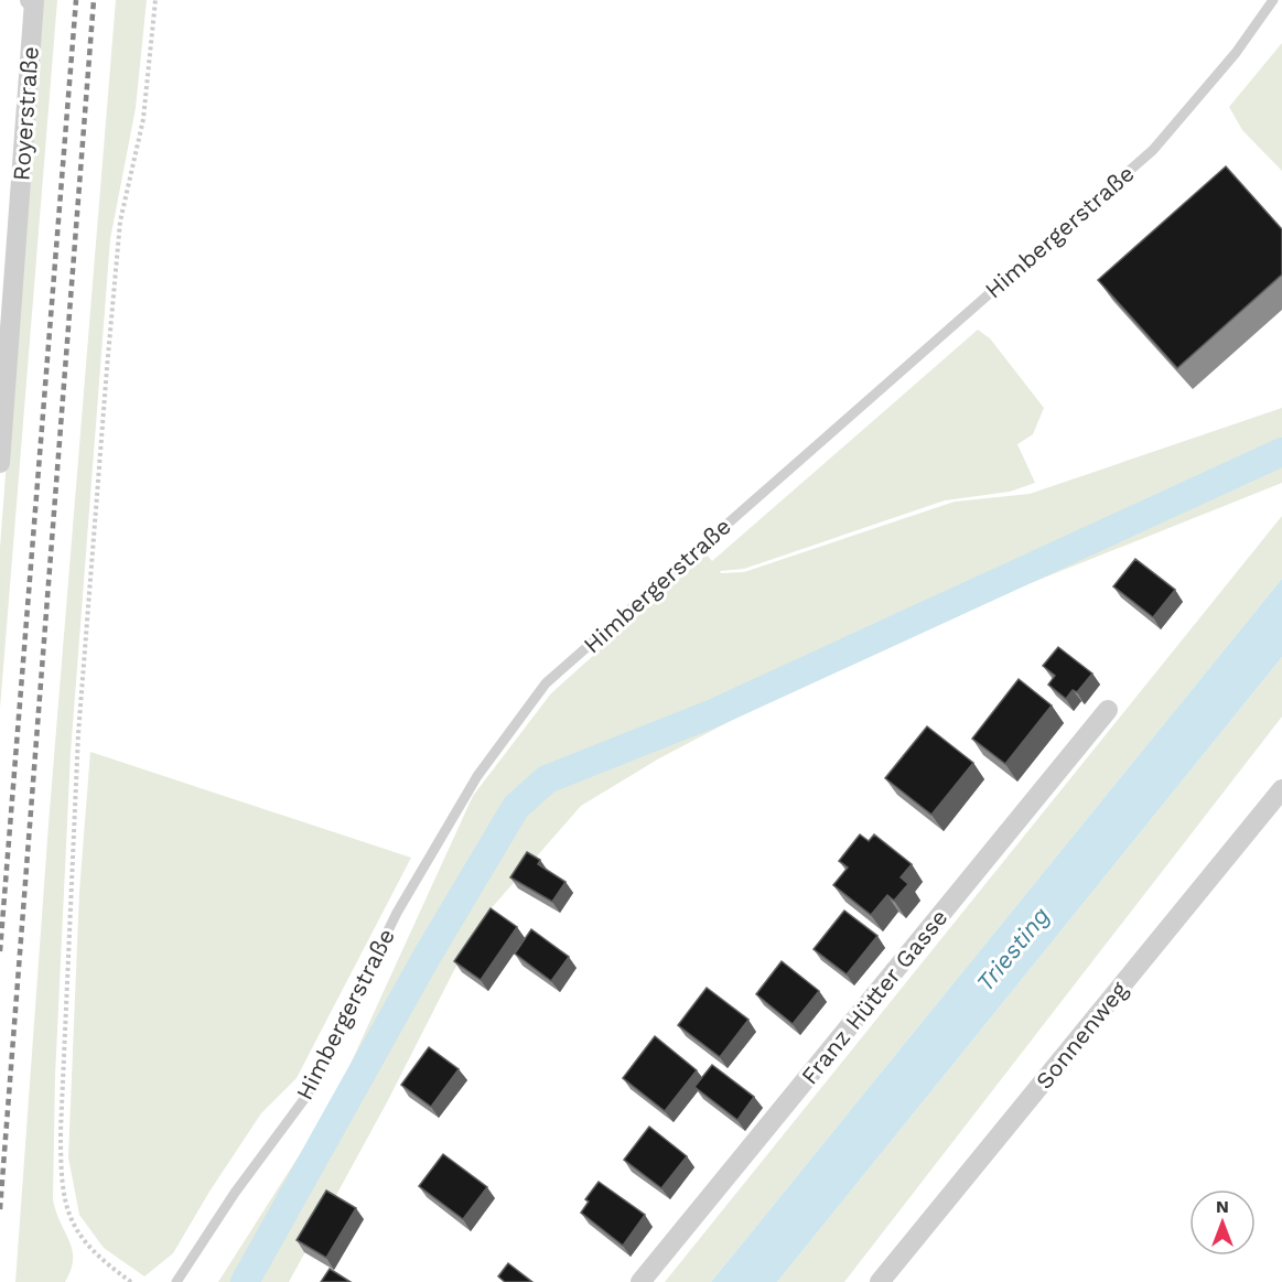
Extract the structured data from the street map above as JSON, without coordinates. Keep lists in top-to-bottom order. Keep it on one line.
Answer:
{"streets":{"street":["Royerstraße","Franz Hütter Gasse","Sonnenweg"],"lane":["Himbergerstraße"]},"water":["Triesting"],"north":"top"}
